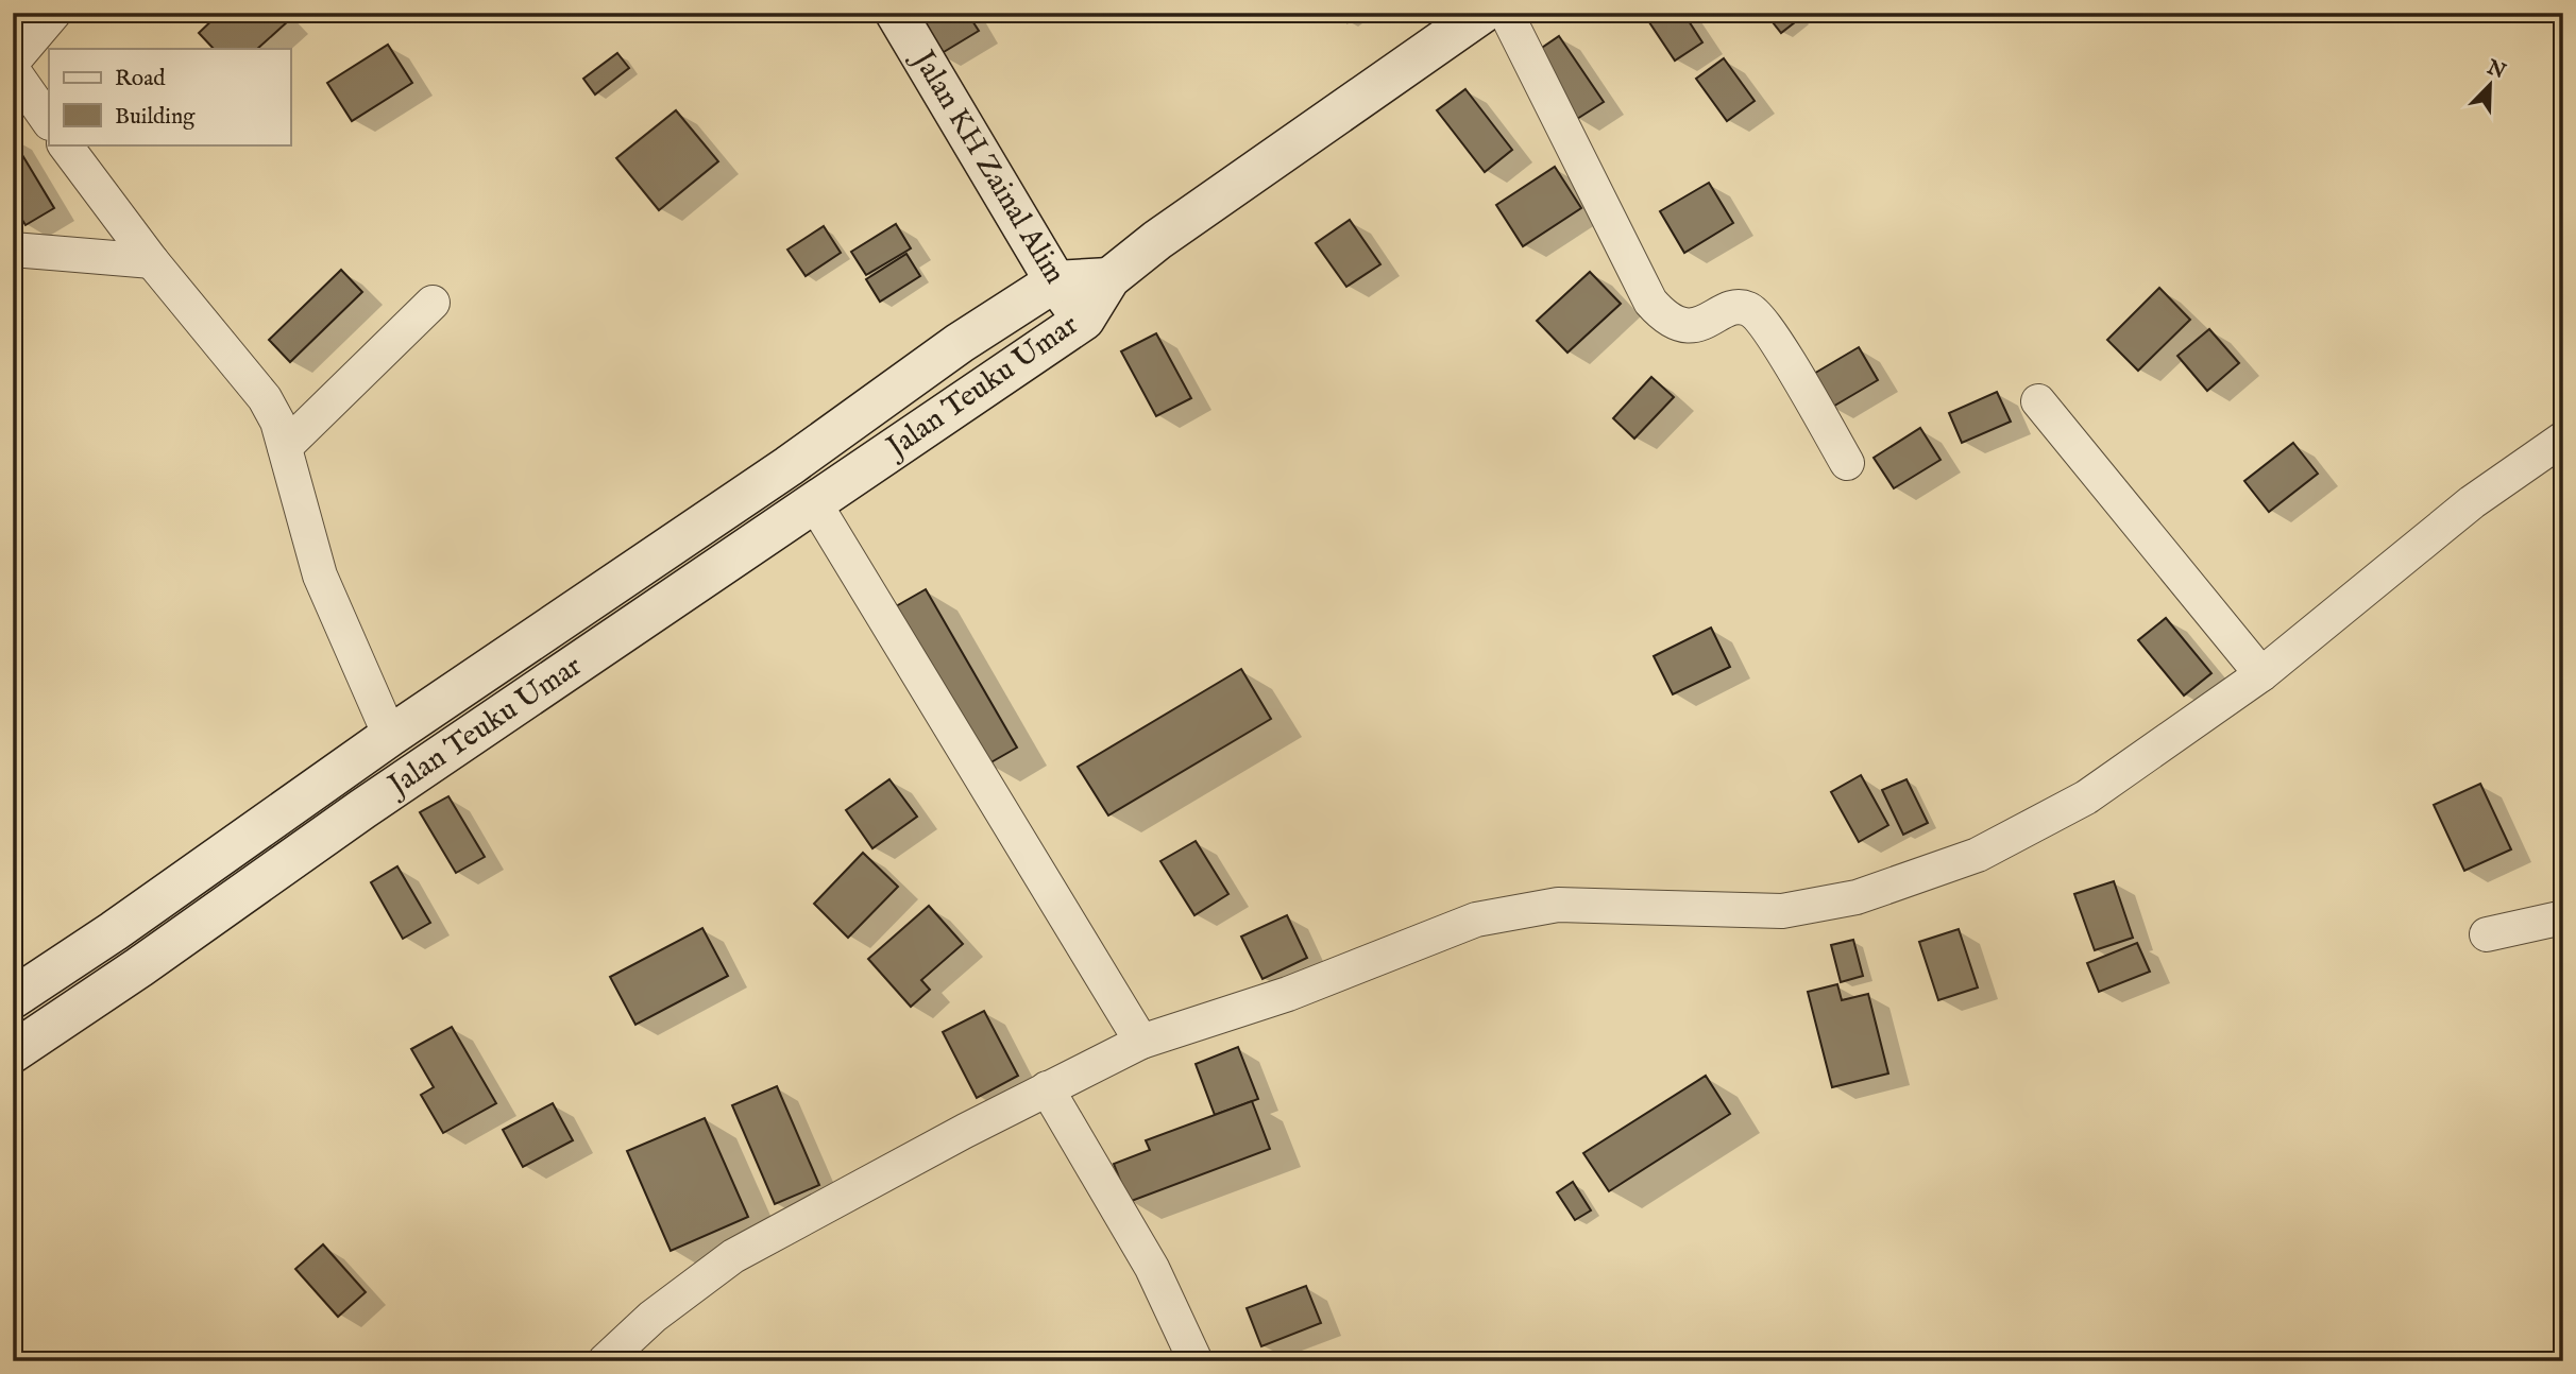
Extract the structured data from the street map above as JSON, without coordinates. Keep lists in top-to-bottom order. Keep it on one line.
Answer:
{"streets":{"main road":["Jalan KH Zainal Alim","Jalan Teuku Umar"]},"crossings":[["Jalan KH Zainal Alim","Jalan Teuku Umar"]],"legend":["Road","Building"],"north":"top right"}
